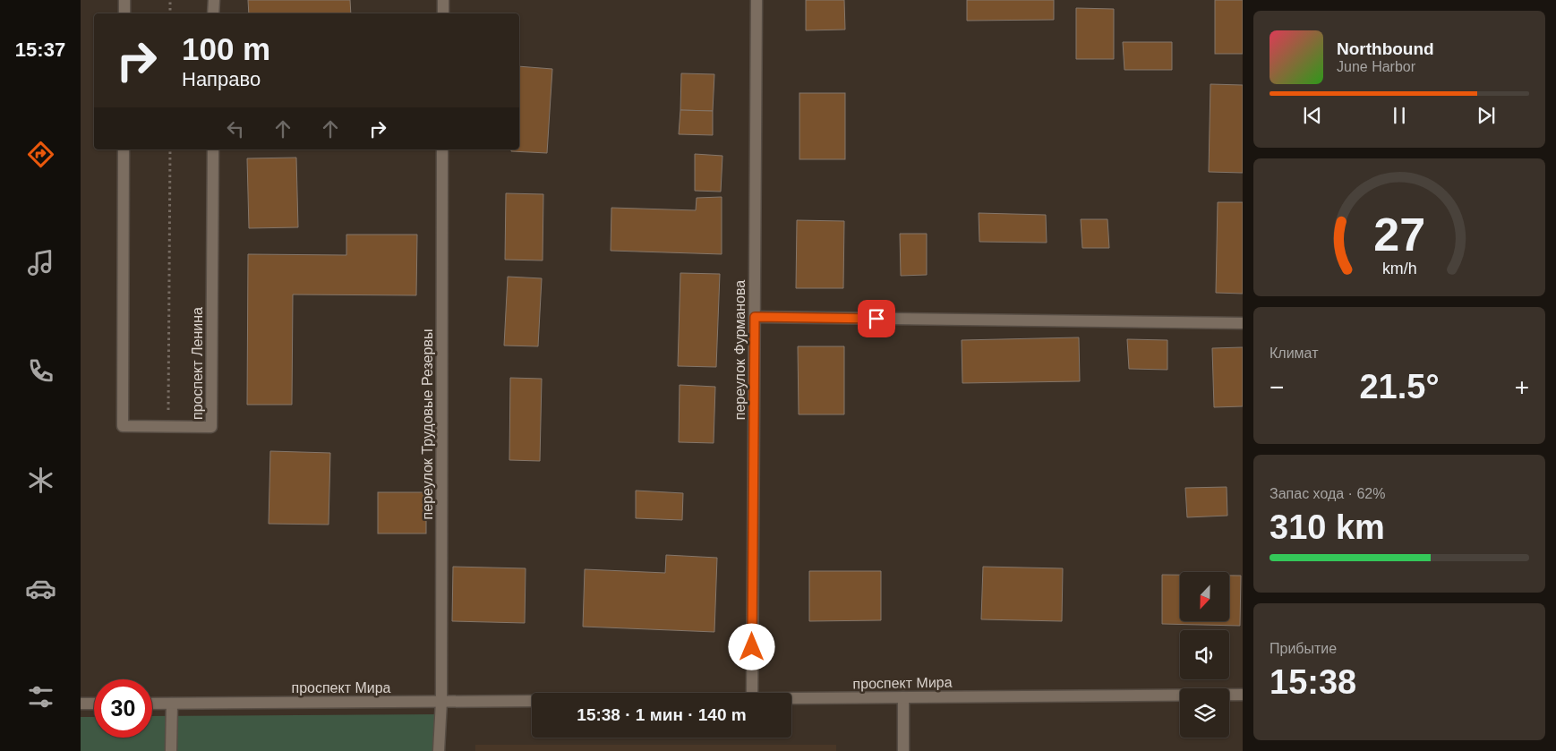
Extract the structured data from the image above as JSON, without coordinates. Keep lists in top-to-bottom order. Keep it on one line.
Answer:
{"streets":{"street":["переулок Фурманова","проспект Ленина","переулок Трудовые Резервы","проспект Мира"]},"crossings":[["переулок Трудовые Резервы","проспект Мира"]],"north":"bottom","page":{"tabs":"15:37","turn":["100 m","Направо"],"song":["Northbound","June Harbor"],"tile":["Климат",["Запас хода · 62%","310 km"],["Прибытие","15:38"]],"heat":["−","21.5°","+"],"limit":"30","trip":"15:38 · 1 мин · 140 m","gauge":["27","km/h"]}}
